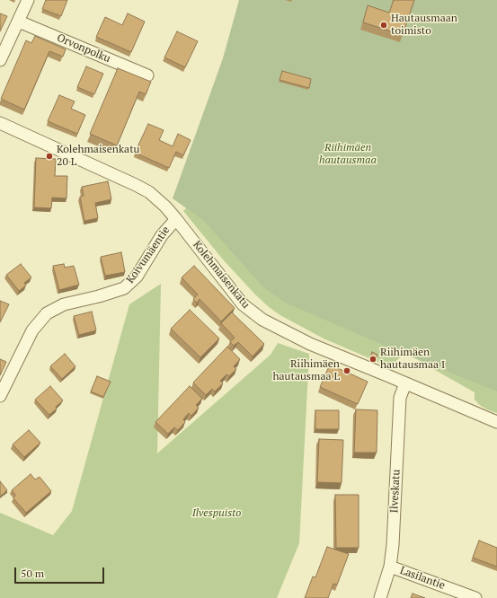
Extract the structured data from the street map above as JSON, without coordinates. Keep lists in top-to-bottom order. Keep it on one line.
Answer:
{"streets":{"street":["Orvonpolku","Koivumäentie","Kolehmaisenkatu","Ilveskatu","Lasilantie"]},"crossings":[["Koivumäentie","Kolehmaisenkatu"],["Kolehmaisenkatu","Ilveskatu"],["Ilveskatu","Lasilantie"]],"parks":["Riihimäen hautausmaa","Ilvespuisto"],"places":["Hautausmaan toimisto","Kolehmaisenkatu 20 L","Riihimäen hautausmaa I","Riihimäen hautausmaa L"],"scale_bar":"50 m"}
